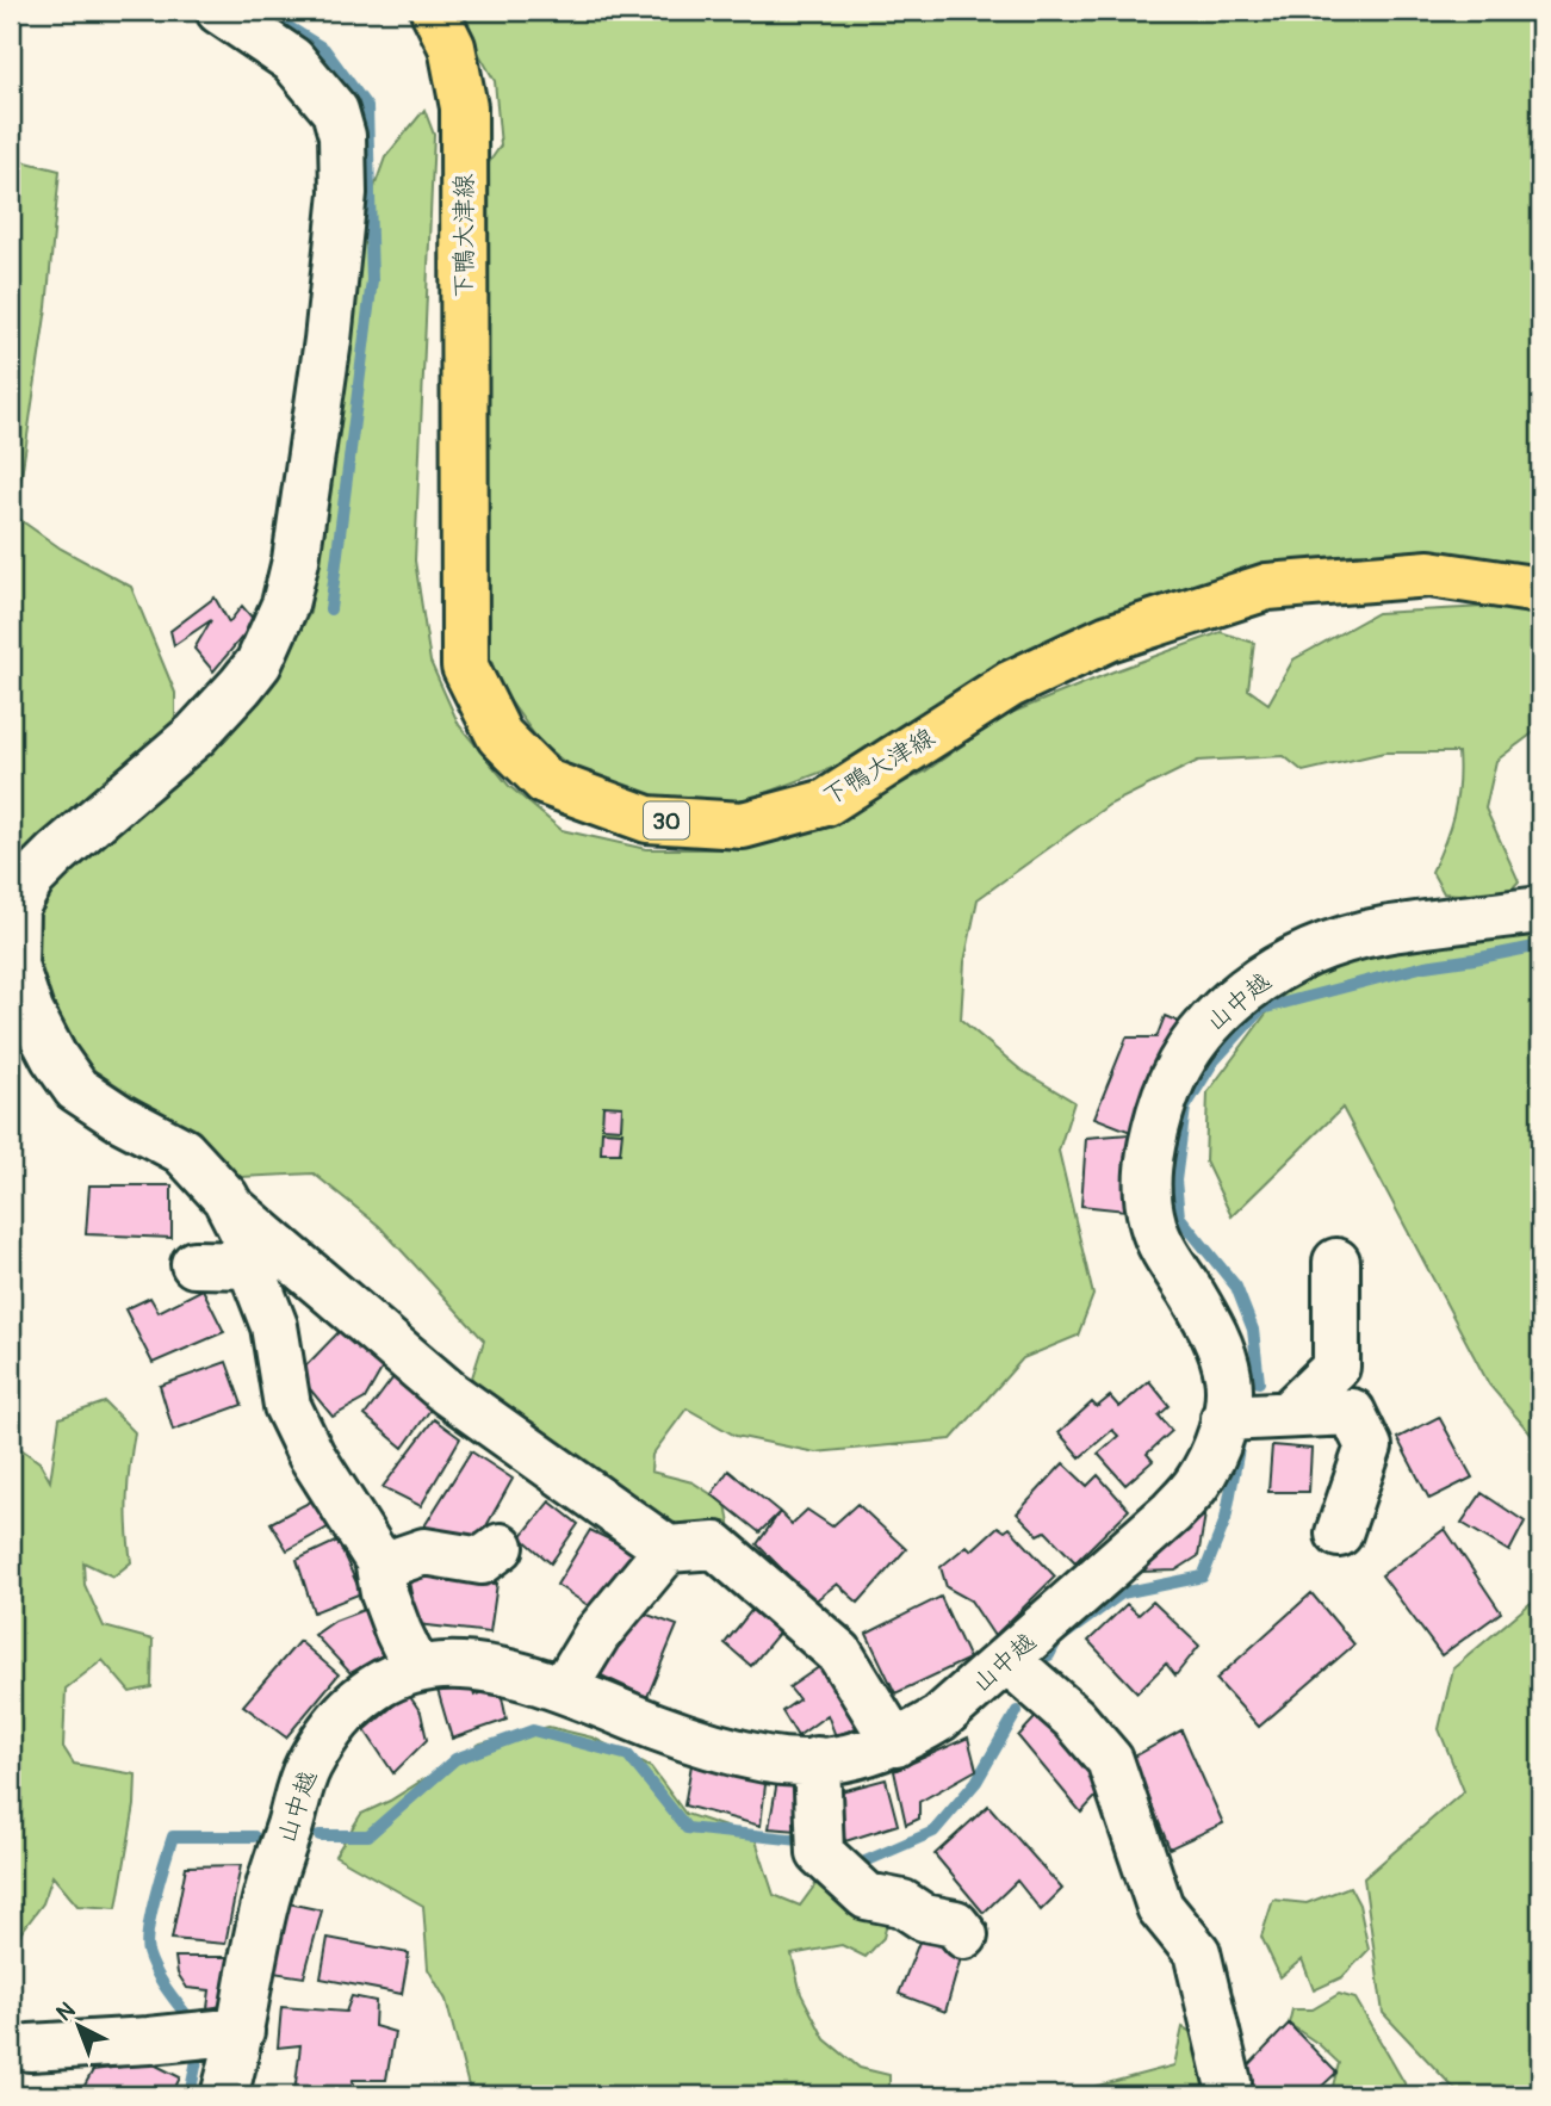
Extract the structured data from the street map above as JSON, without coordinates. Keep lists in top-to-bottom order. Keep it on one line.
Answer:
{"streets":{"main road":["下鴨大津線","30"],"street":["山中越"]},"north":"top left"}
